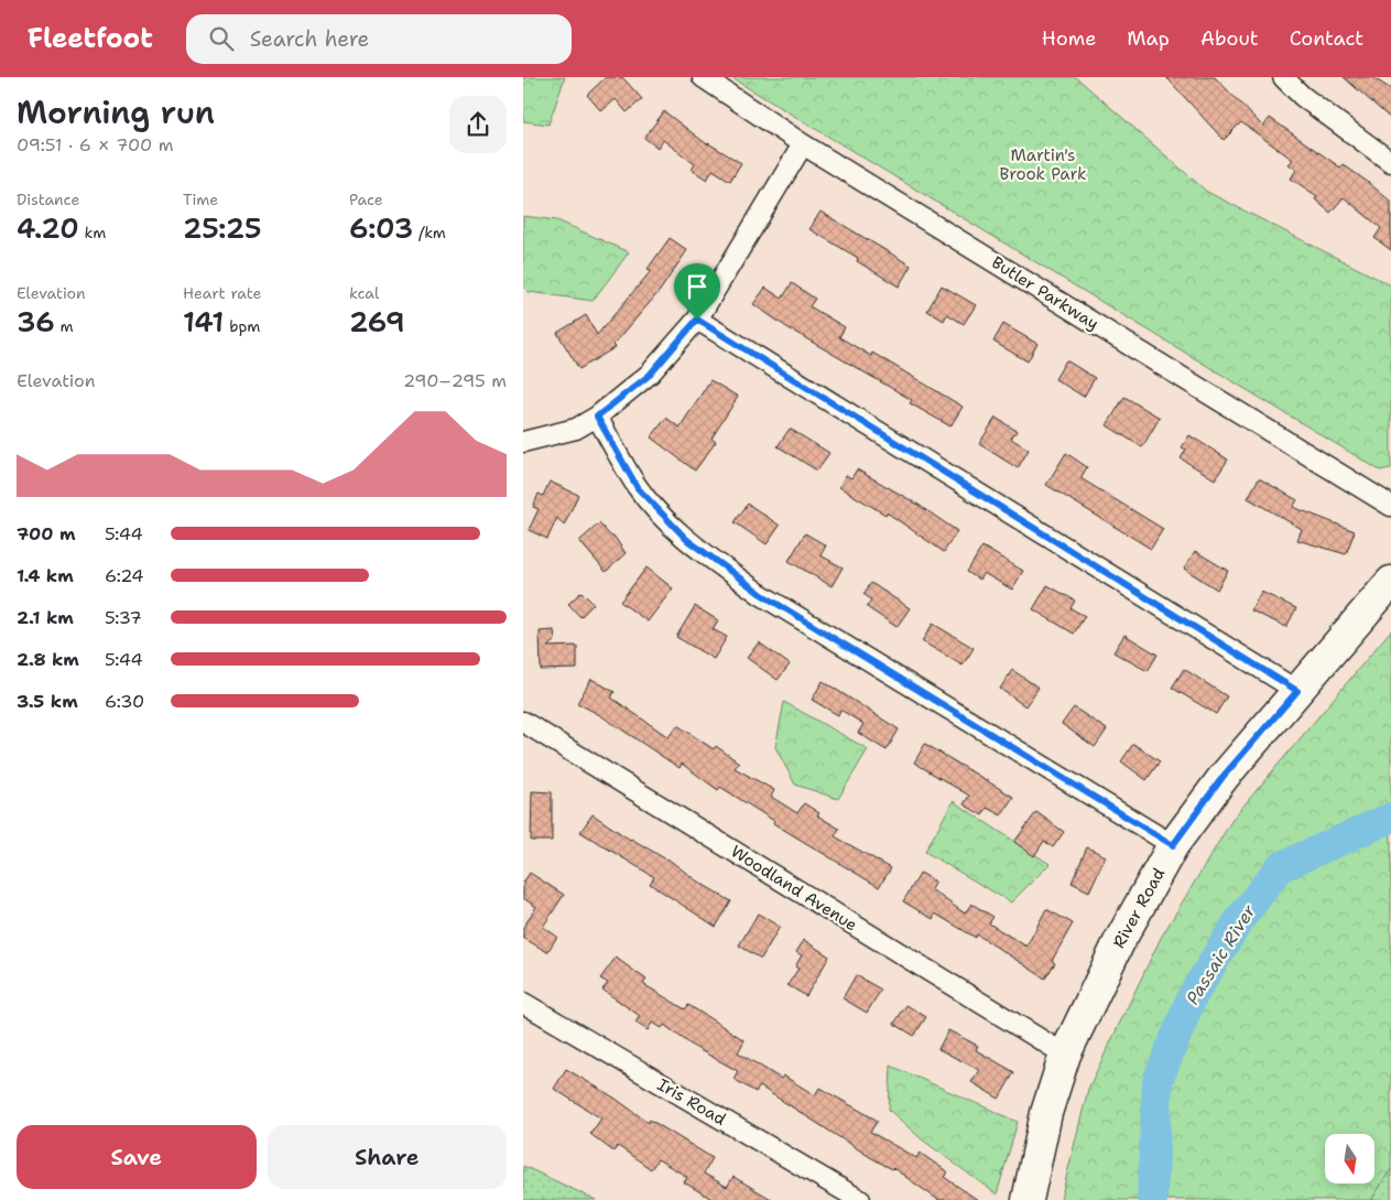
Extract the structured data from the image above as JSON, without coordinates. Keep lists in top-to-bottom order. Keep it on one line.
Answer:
{"streets":{"main road":["River Road"],"street":["Butler Parkway","Woodland Avenue","Iris Road"]},"crossings":[["Woodland Avenue","River Road"]],"water":["Passaic River"],"parks":["Martin's Brook Park"],"north":"bottom","page":{"header":"Fleetfoot","search":"Search here","nav":["Home","Map","About","Contact"],"heading":["Morning run","09:51 · 6 × 700 m"],"stats":[["Distance","4.20 km"],["Time","25:25"],["Pace","6:03 /km"],["Elevation","36 m"],["Heart rate","141 bpm"],["kcal","269"]],"chart":["Elevation","290–295 m"],"list":[{"name":"700 m","note":"5:44"},{"name":"1.4 km","note":"6:24"},{"name":"2.1 km","note":"5:37"},{"name":"2.8 km","note":"5:44"},{"name":"3.5 km","note":"6:30"}],"buttons":["Save","Share"]}}
